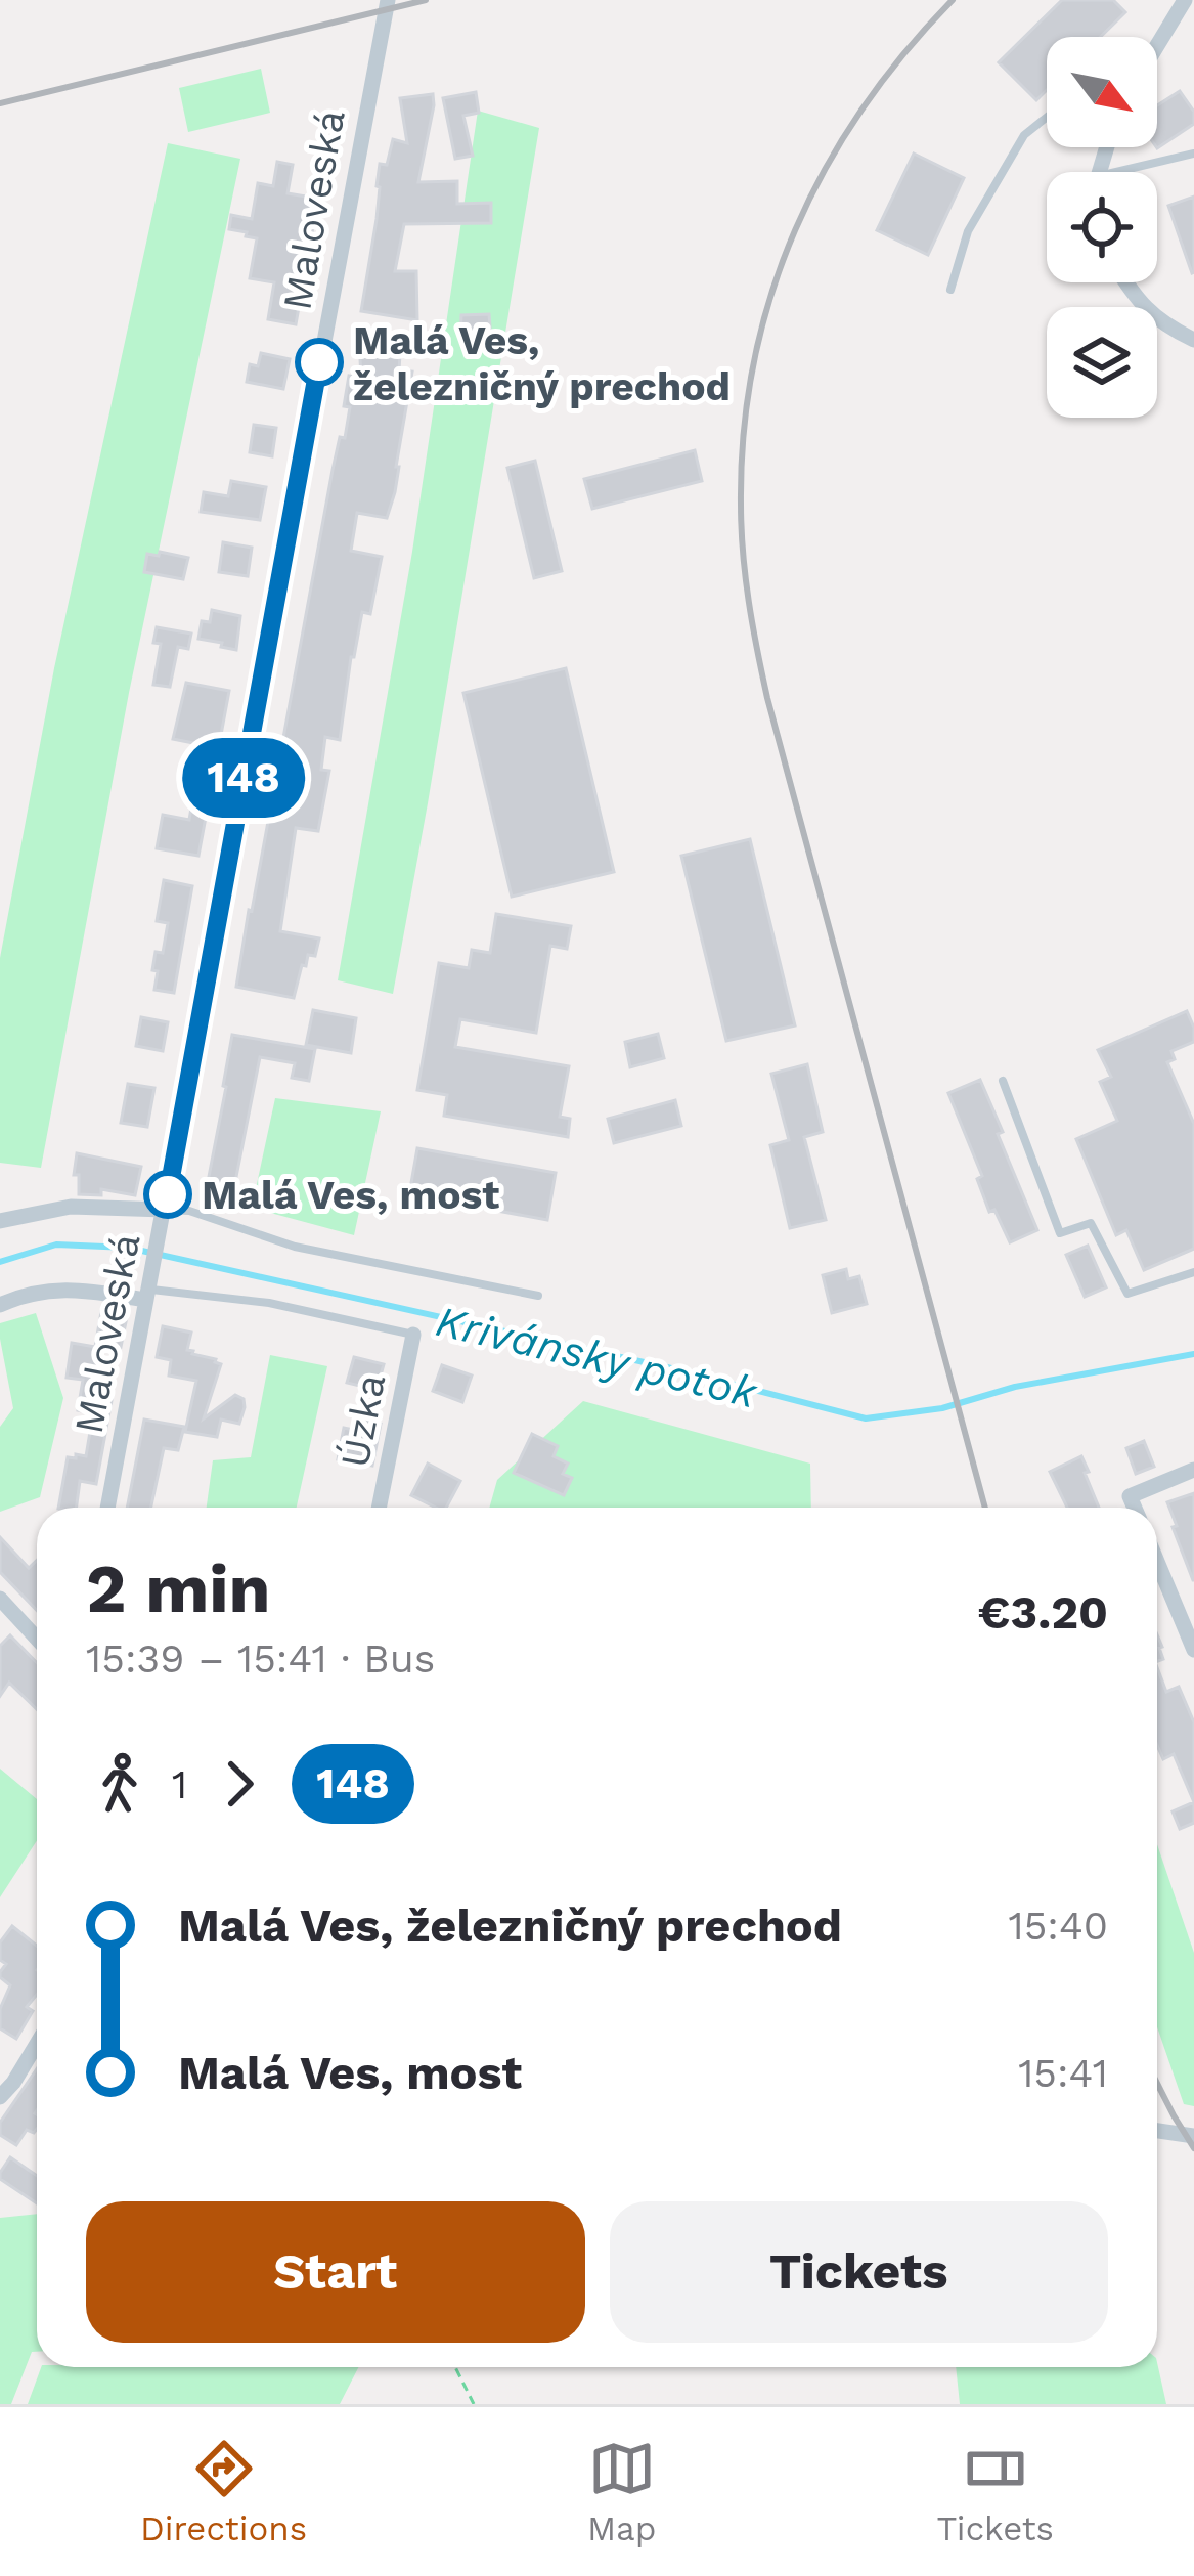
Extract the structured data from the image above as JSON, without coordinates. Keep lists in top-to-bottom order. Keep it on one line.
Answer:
{"streets":{"street":["Maloveská","Úzka"]},"water":["Krivánsky potok"],"places":["Malá Ves, železničný prechod","Malá Ves, most"],"lines":["bus line 148"],"north":"bottom right","page":{"on_map":"148","heading":["2 min","15:39 – 15:41 · Bus","€3.20"],"legs":["1","148"],"list":[{"name":"Malá Ves, železničný prechod","value":"15:40"},{"name":"Malá Ves, most","value":"15:41"}],"buttons":["Start","Tickets"],"tabs":["Directions","Map","Tickets"]}}
